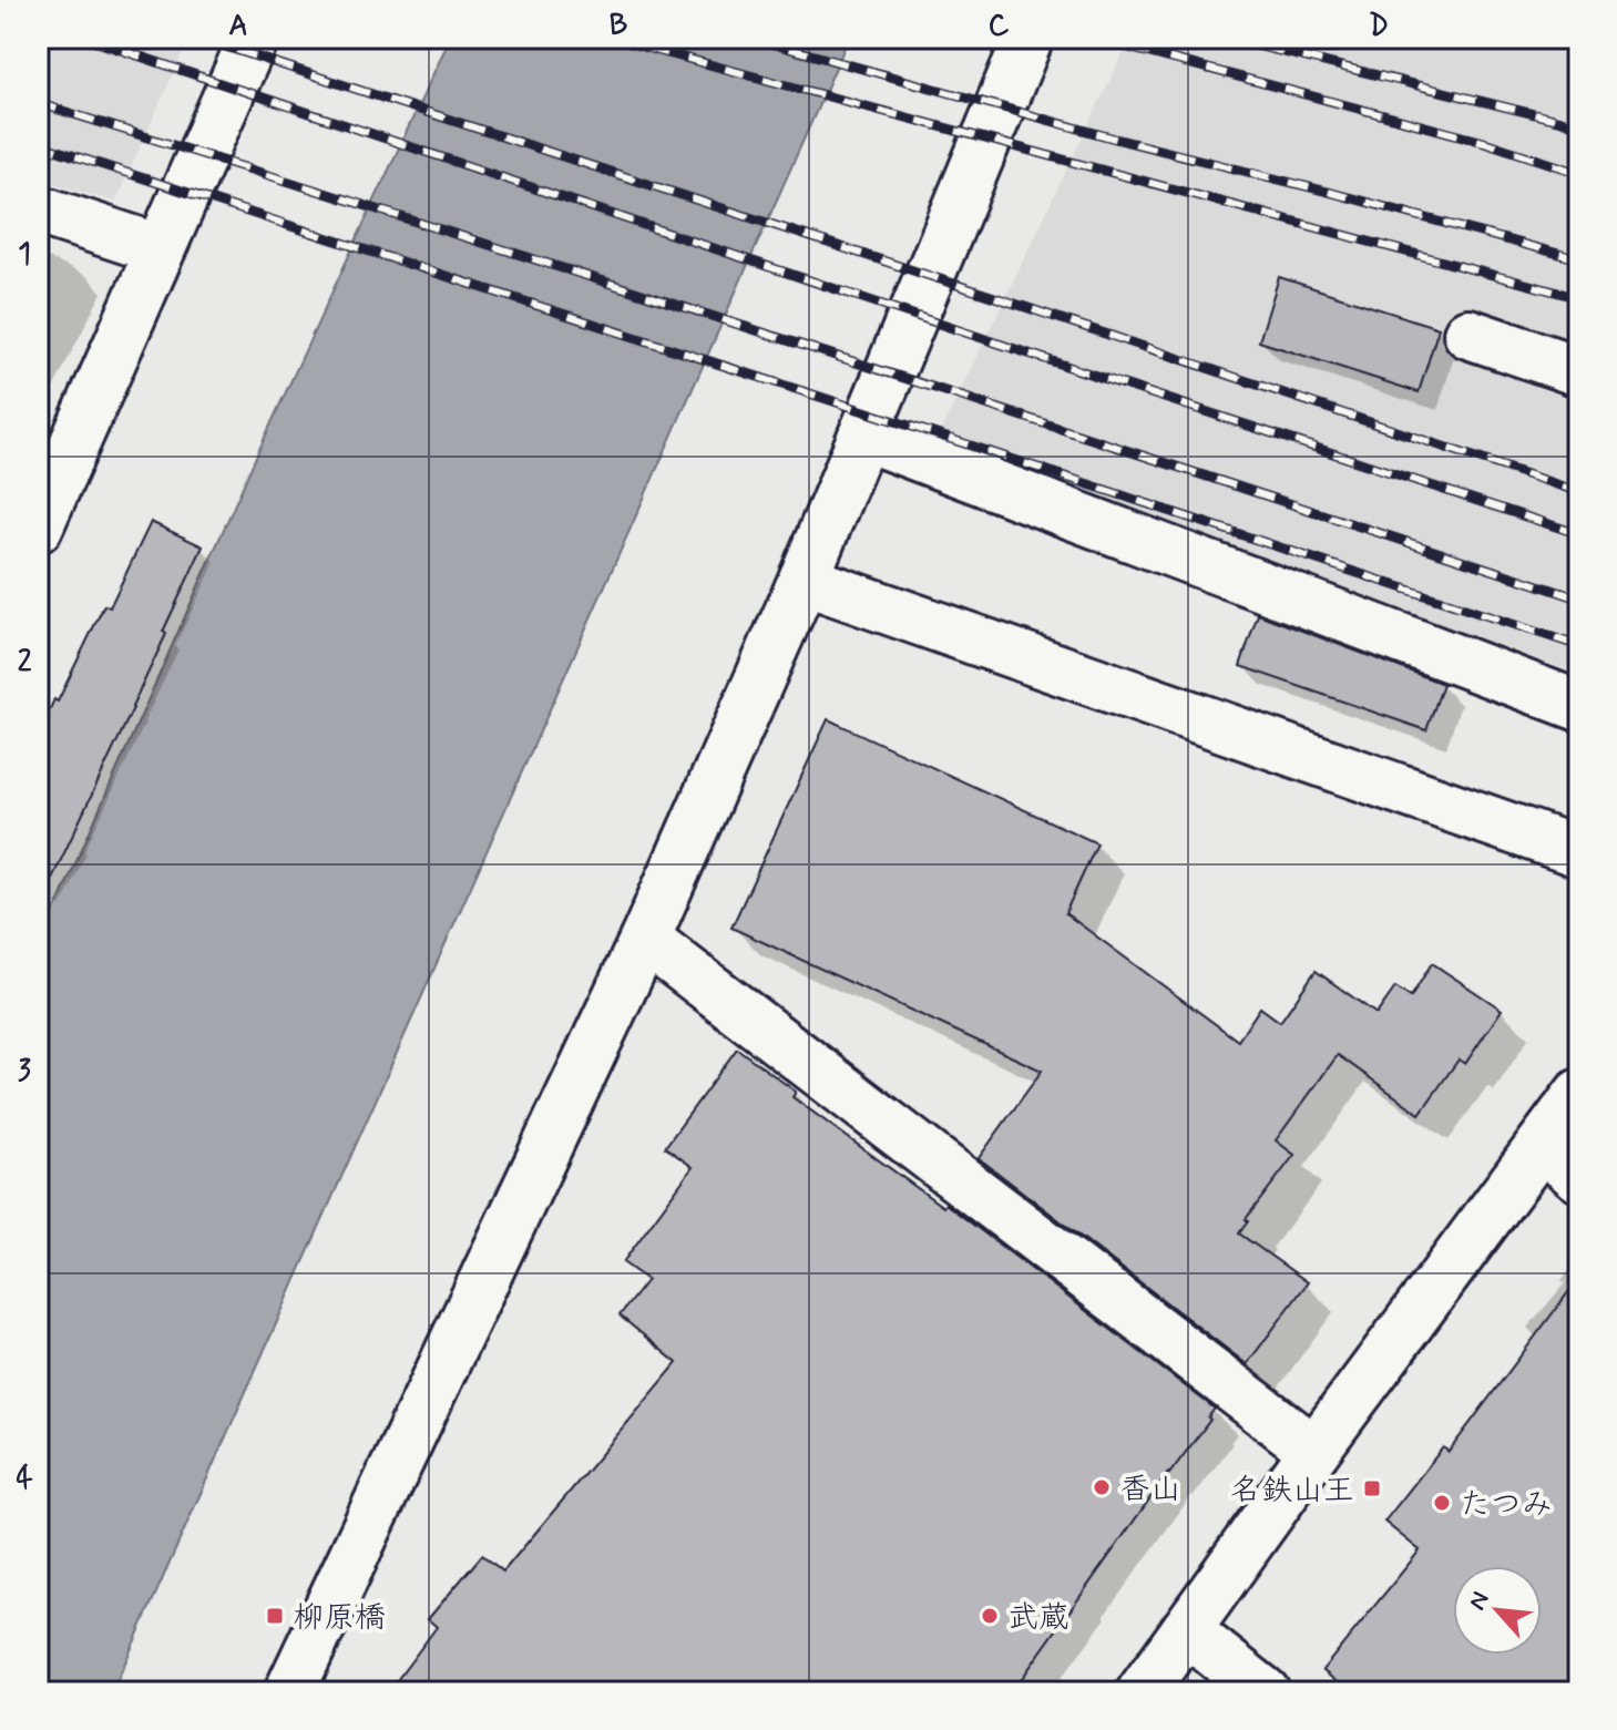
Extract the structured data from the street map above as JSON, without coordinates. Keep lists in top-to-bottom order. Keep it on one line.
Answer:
{"places":{"other":["香山","たつみ","武蔵"],"transit":["名鉄山王","柳原橋"]},"north":"top left","grid":{"columns":["A","B","C","D"],"rows":["1","2","3","4"]}}
